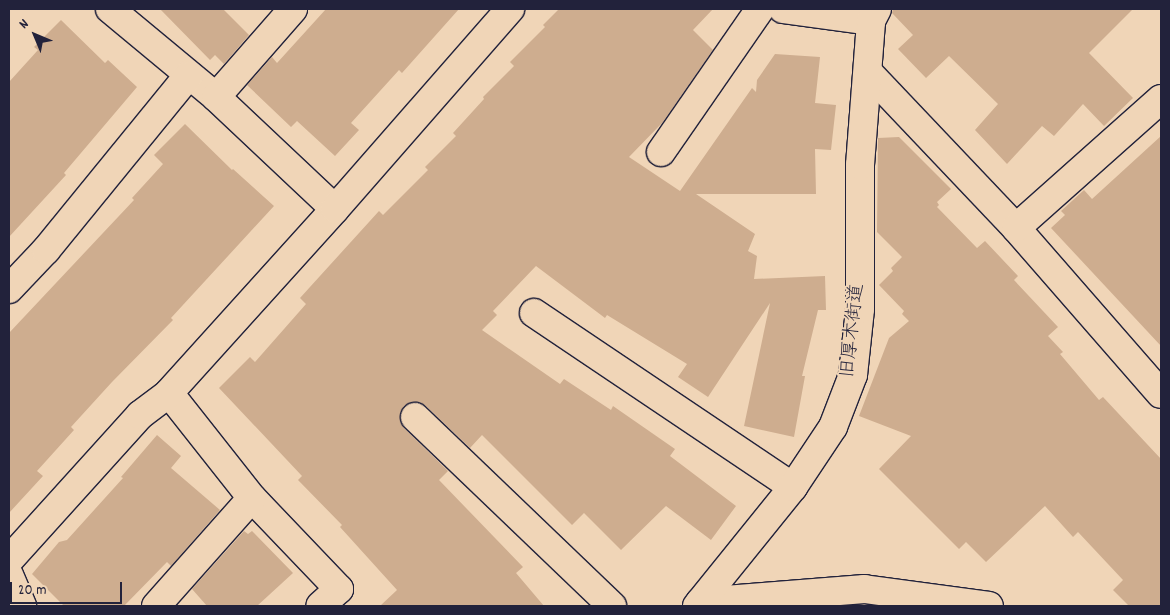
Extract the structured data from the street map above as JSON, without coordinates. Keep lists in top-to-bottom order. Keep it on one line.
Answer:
{"streets":{"street":["旧厚木街道"]},"scale_bar":"20 m","north":"top left"}
